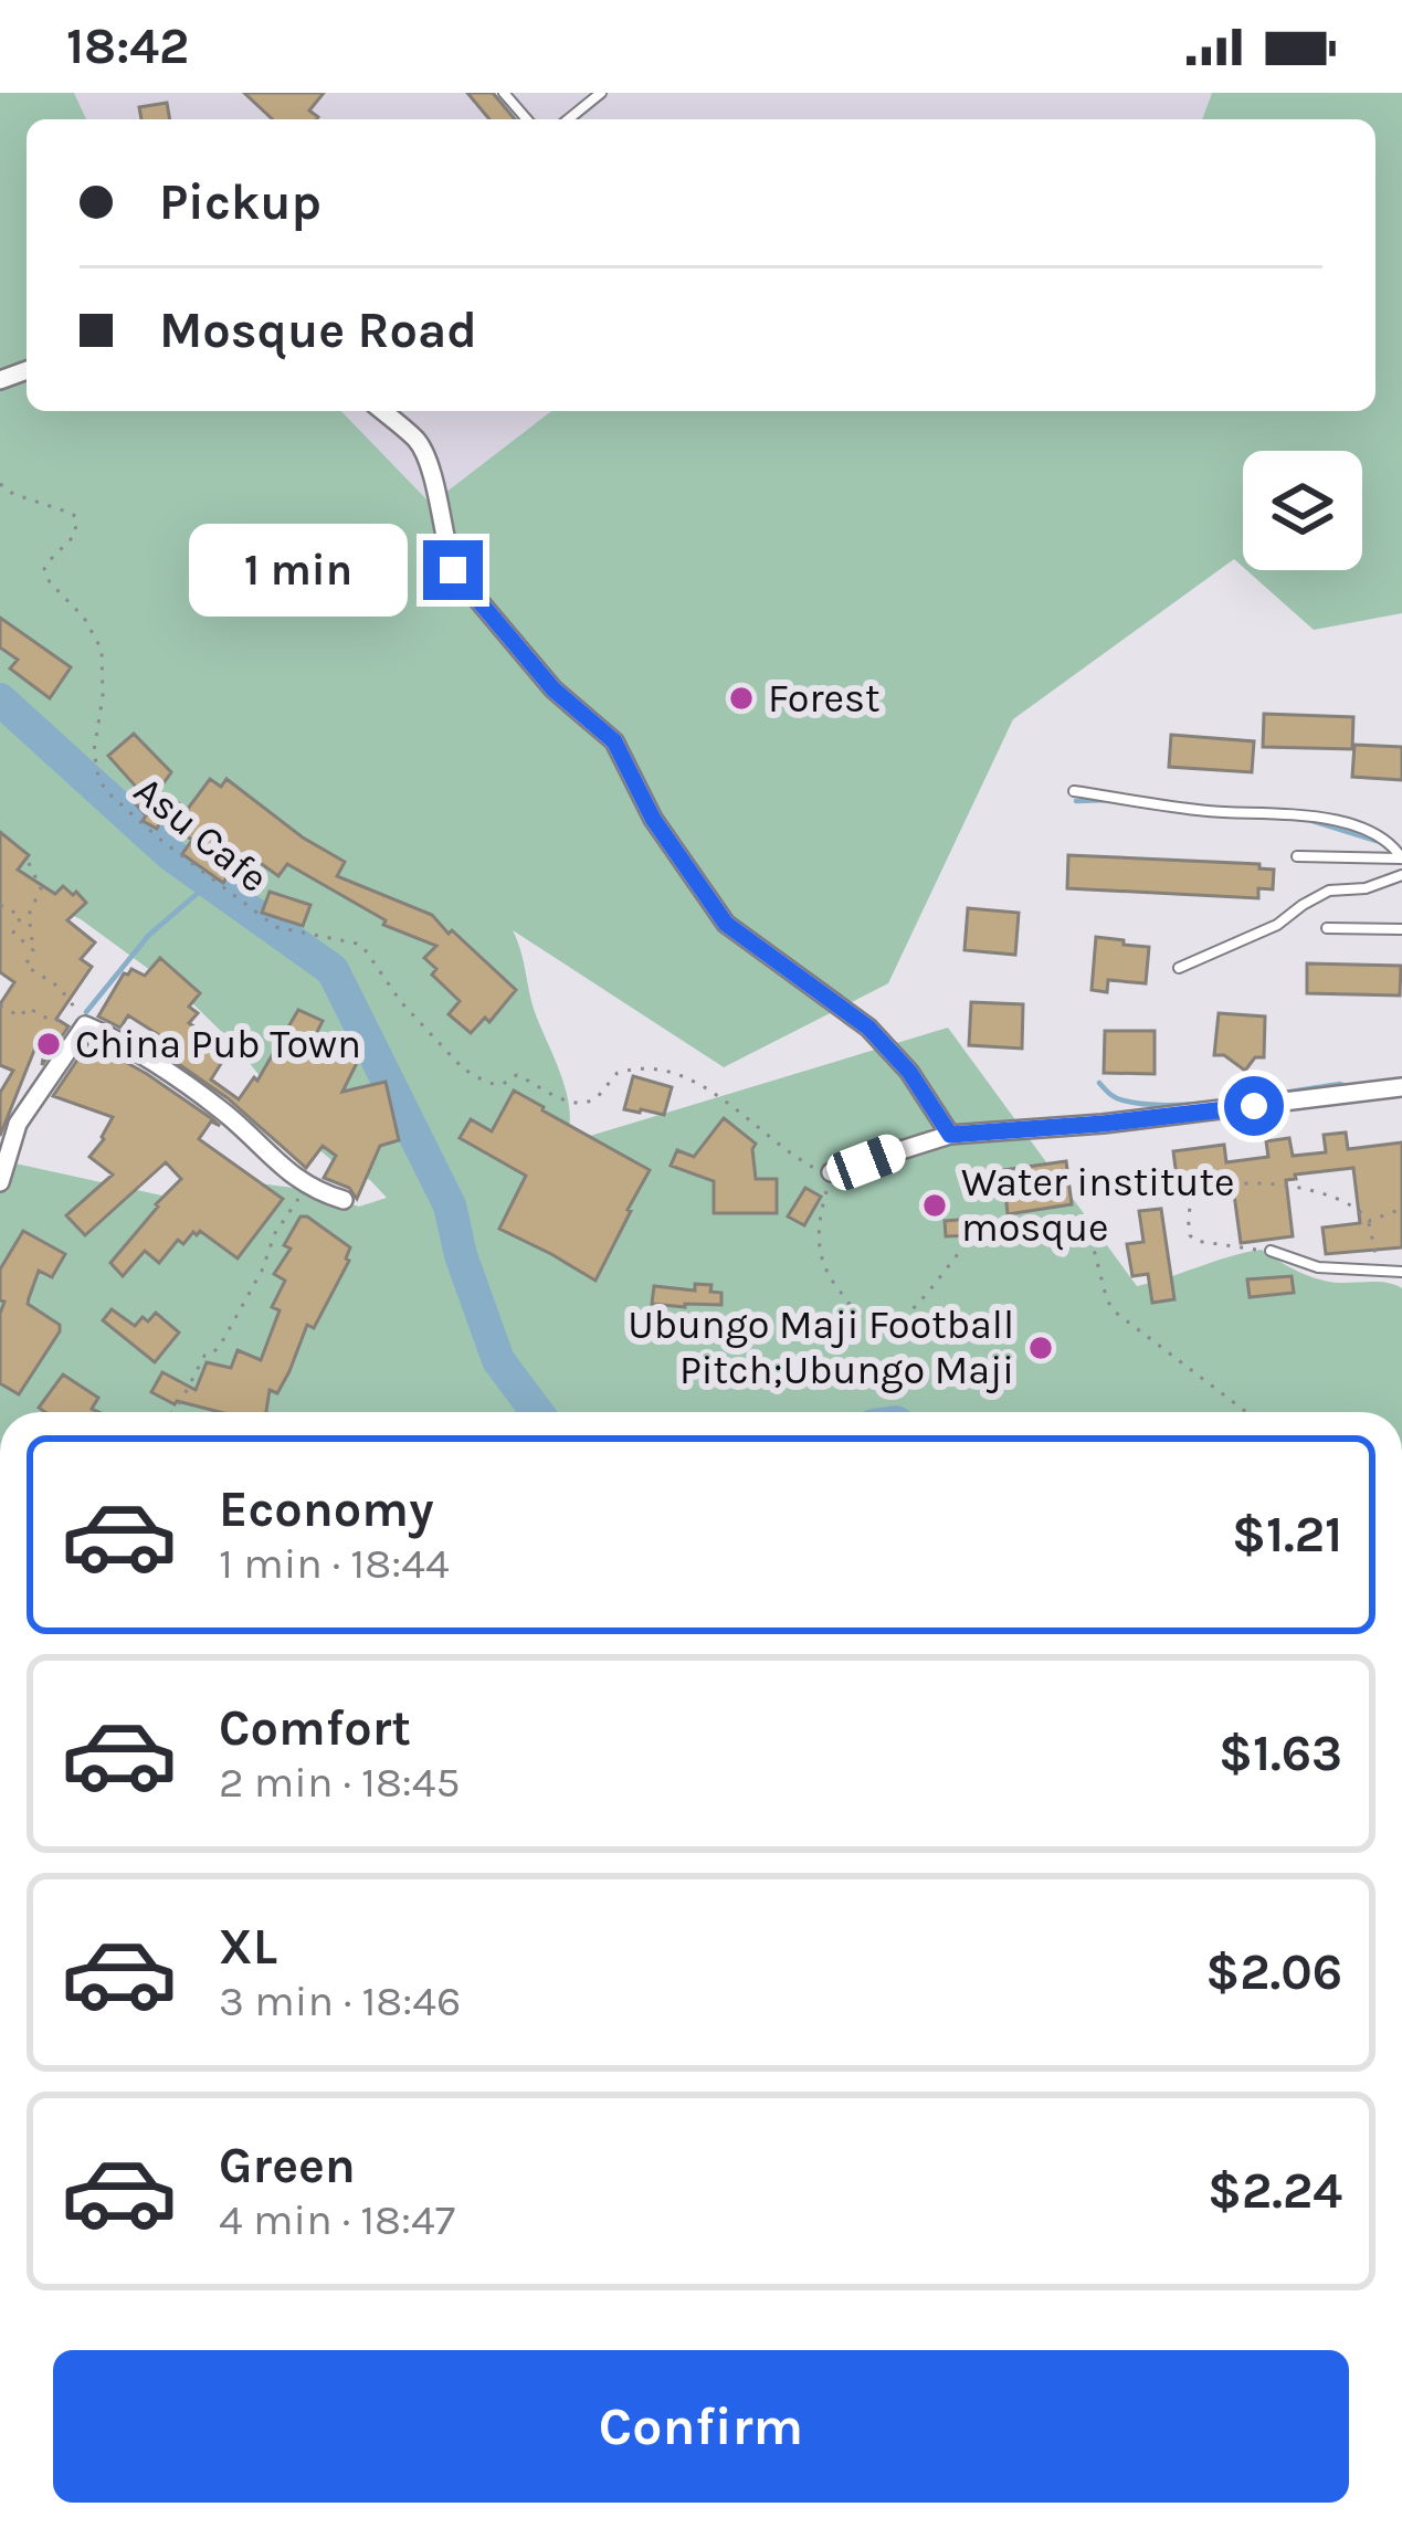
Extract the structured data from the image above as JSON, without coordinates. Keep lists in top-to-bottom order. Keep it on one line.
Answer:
{"streets":{"path":["Asu Cafe"]},"places":["Forest","China Pub Town","Water institute mosque","Ubungo Maji Football Pitch;Ubungo Maji"],"page":{"status":"18:42","banner":["Pickup","Mosque Road"],"bubble":"1 min","list":[{"name":"Economy","note":"1 min · 18:44","value":"$1.21"},{"name":"Comfort","note":"2 min · 18:45","value":"$1.63"},{"name":"XL","note":"3 min · 18:46","value":"$2.06"},{"name":"Green","note":"4 min · 18:47","value":"$2.24"}],"buttons":"Confirm"}}
